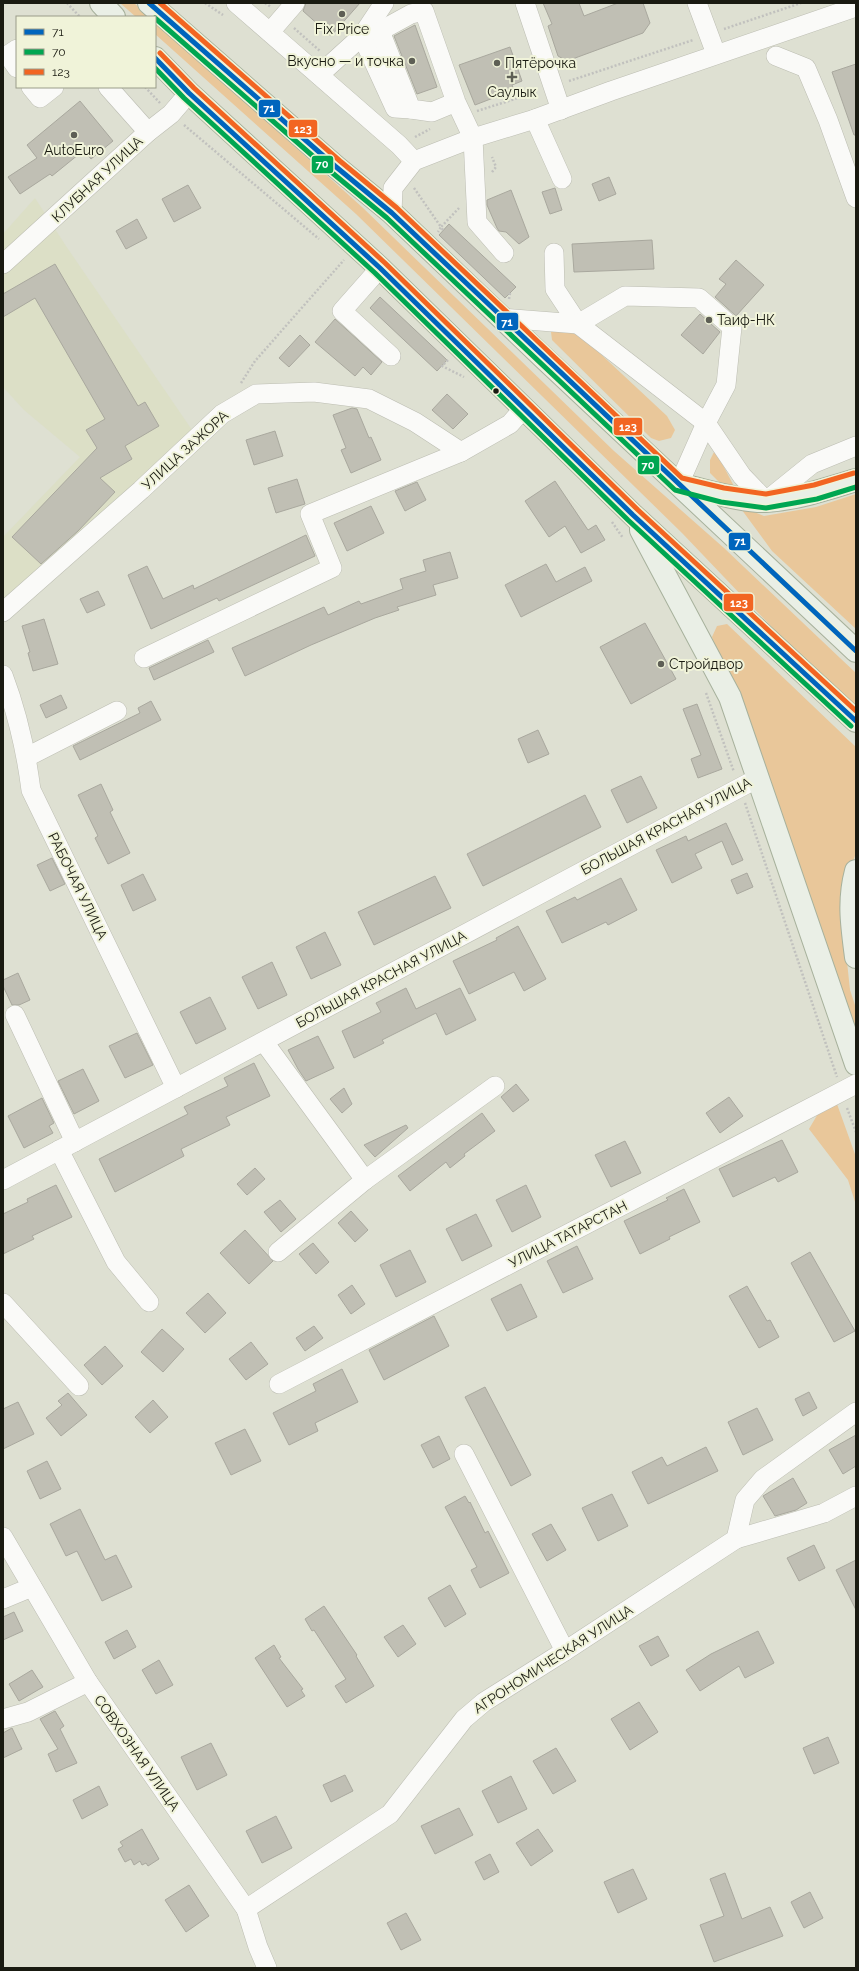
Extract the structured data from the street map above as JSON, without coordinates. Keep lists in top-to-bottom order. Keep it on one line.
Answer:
{"streets":{"street":["КЛУБНАЯ УЛИЦА","УЛИЦА ЗАЖОРА","БОЛЬШАЯ КРАСНАЯ УЛИЦА","РАБОЧАЯ УЛИЦА","УЛИЦА ТАТАРСТАН","АГРОНОМИЧЕСКАЯ УЛИЦА","СОВХОЗНАЯ УЛИЦА"]},"crossings":[["БОЛЬШАЯ КРАСНАЯ УЛИЦА","РАБОЧАЯ УЛИЦА"],["АГРОНОМИЧЕСКАЯ УЛИЦА","СОВХОЗНАЯ УЛИЦА"]],"places":{"other":["Fix Price","Вкусно — и точка","Пятёрочка","AutoEuro","Таиф-НК","Стройдвор"],"health":["Саулык"]},"lines":["transit line 71","transit line 123","transit line 70"],"legend":["71","70","123"]}
